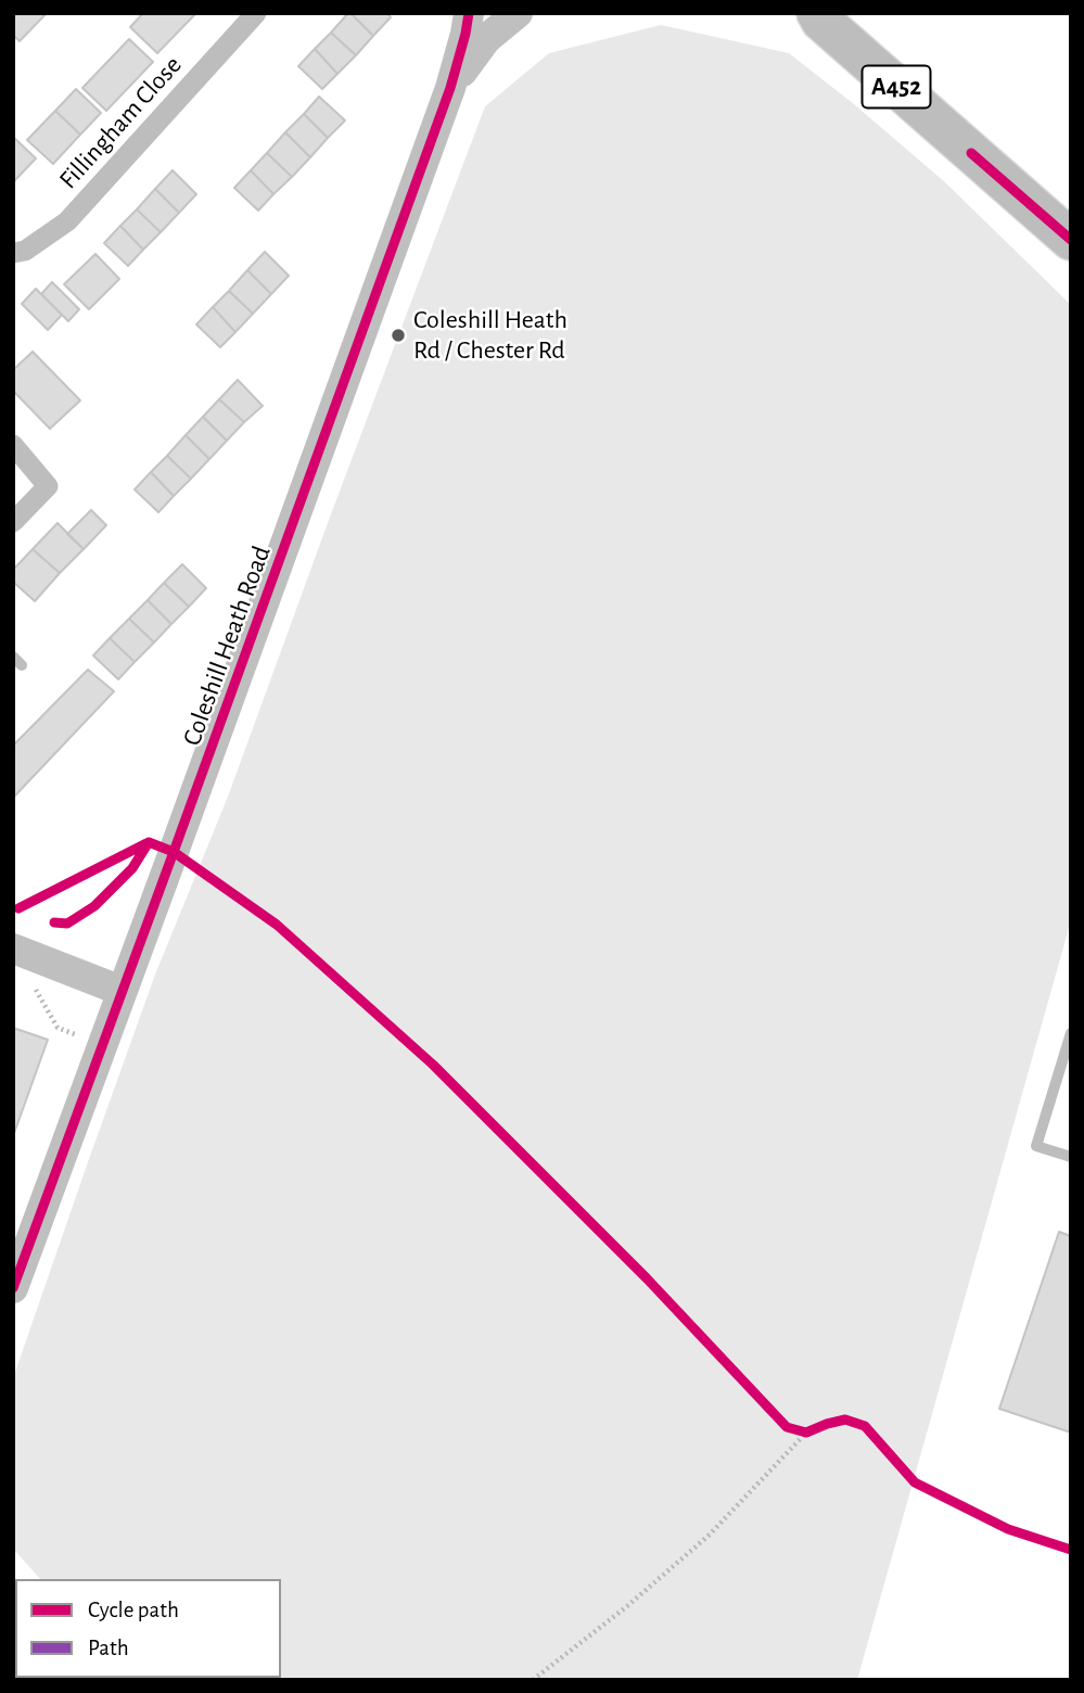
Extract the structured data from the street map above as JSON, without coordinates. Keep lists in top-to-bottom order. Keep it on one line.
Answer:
{"streets":{"highway":["A452"],"street":["Fillingham Close","Coleshill Heath Road"]},"places":["Coleshill Heath Rd / Chester Rd"],"legend":["Cycle path","Path"]}
